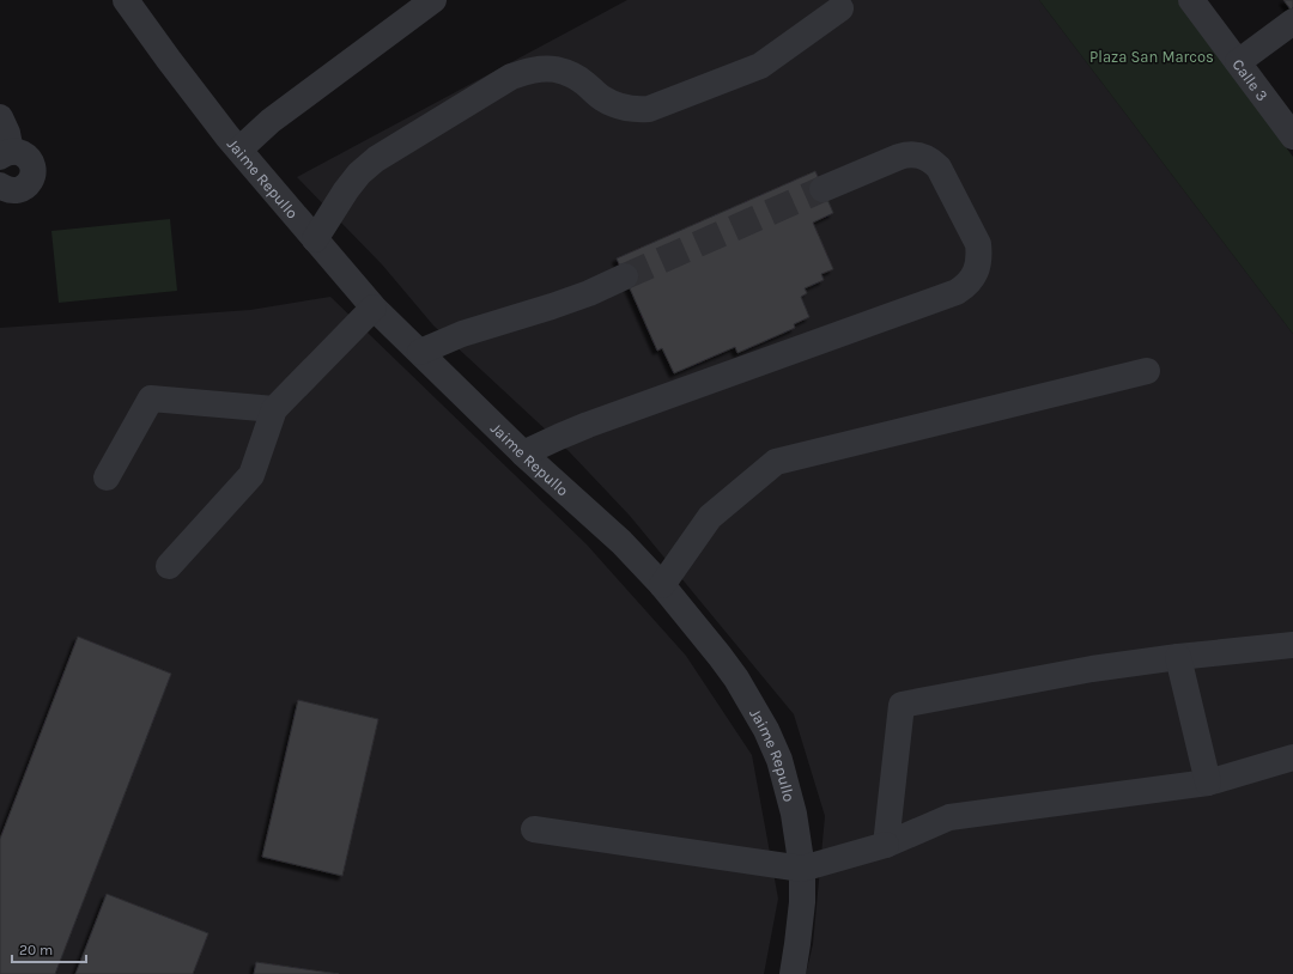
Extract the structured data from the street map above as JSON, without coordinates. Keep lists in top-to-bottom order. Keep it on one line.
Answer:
{"streets":{"street":["Calle 3","Jaime Repullo"]},"parks":["Plaza San Marcos"],"scale_bar":"20 m"}
